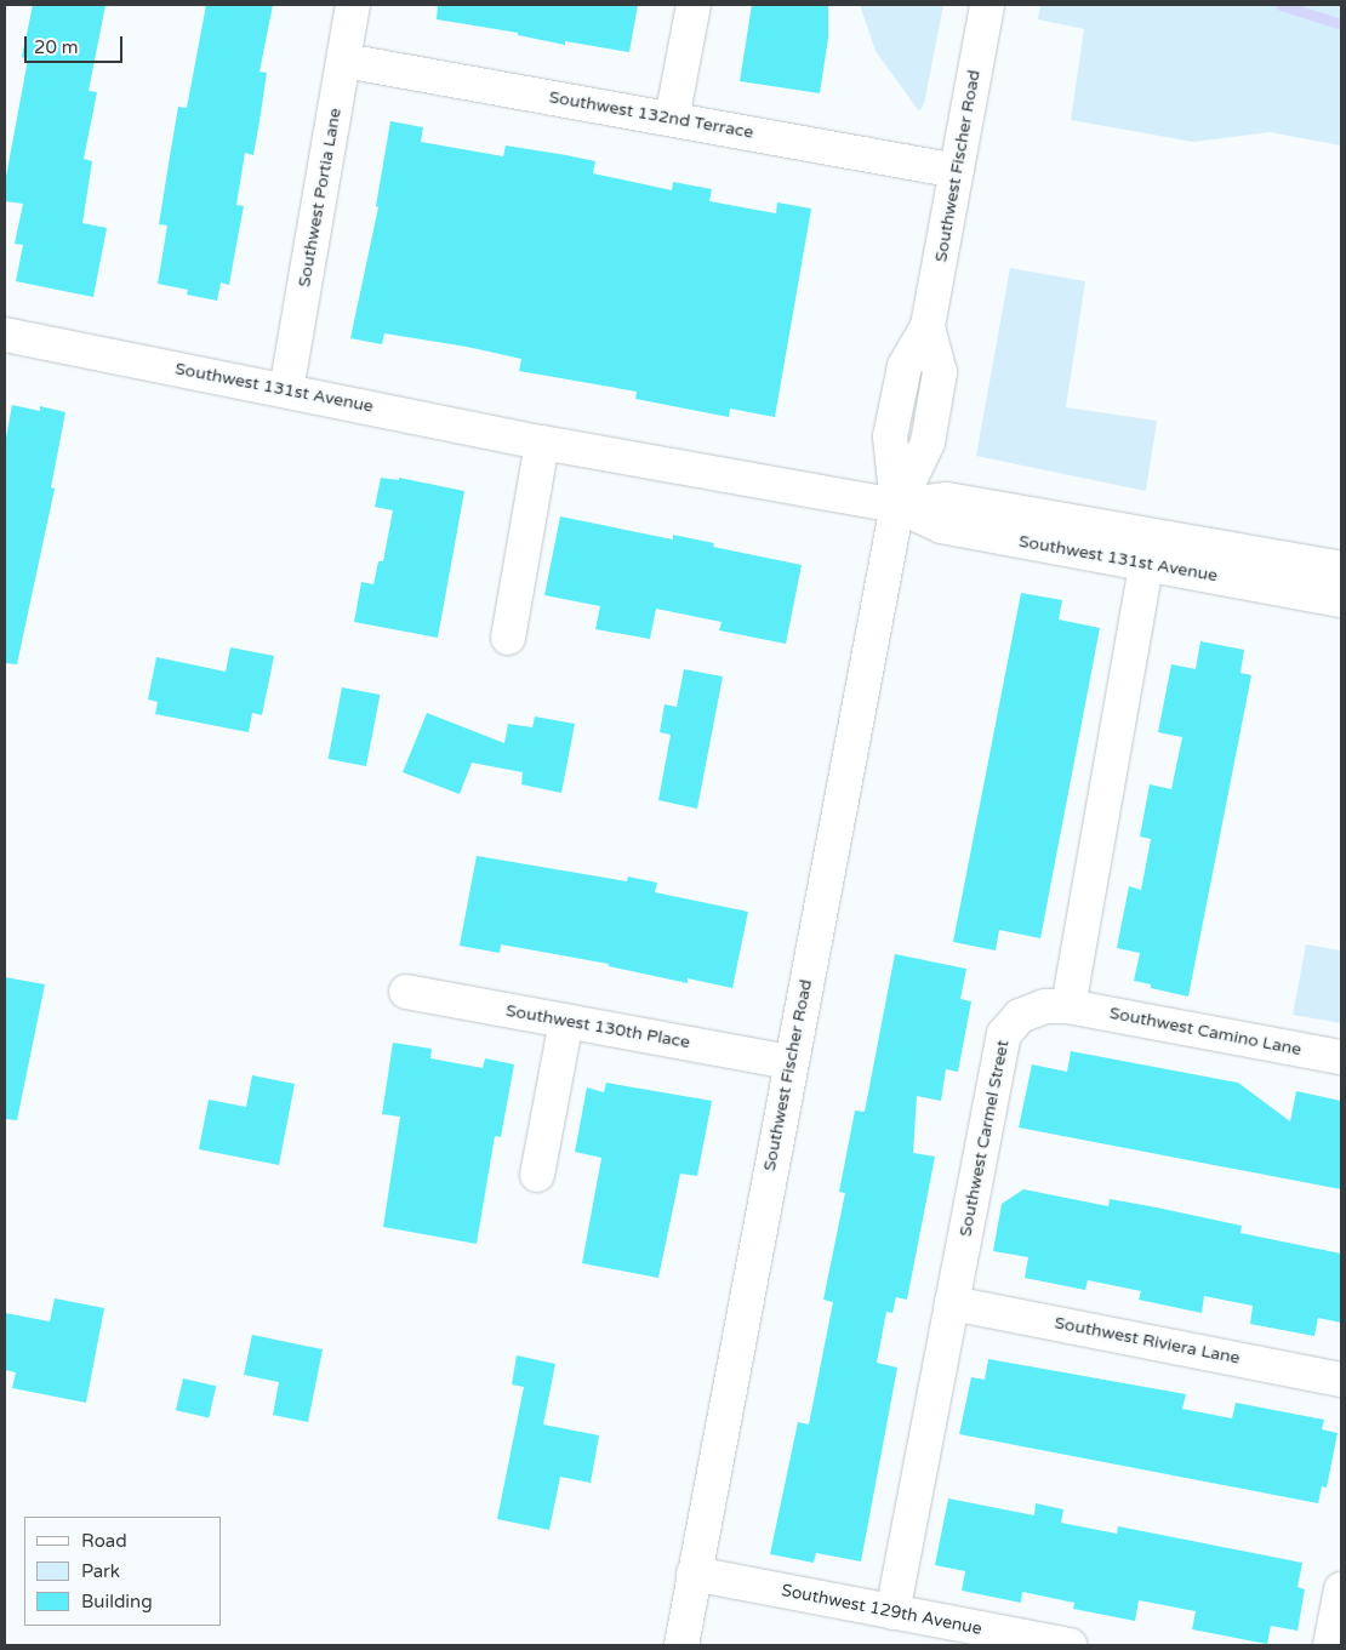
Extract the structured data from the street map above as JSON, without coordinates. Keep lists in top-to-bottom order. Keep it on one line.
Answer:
{"streets":{"street":["Southwest 132nd Terrace","Southwest Fischer Road","Southwest Portia Lane","Southwest 131st Avenue","Southwest 130th Place","Southwest Camino Lane","Southwest Carmel Street","Southwest Riviera Lane","Southwest 129th Avenue"]},"crossings":[["Southwest 132nd Terrace","Southwest Fischer Road"],["Southwest 132nd Terrace","Southwest Portia Lane"],["Southwest Fischer Road","Southwest 131st Avenue"],["Southwest Fischer Road","Southwest 130th Place"],["Southwest Fischer Road","Southwest 129th Avenue"],["Southwest Portia Lane","Southwest 131st Avenue"],["Southwest Camino Lane","Southwest Carmel Street"],["Southwest Carmel Street","Southwest Riviera Lane"],["Southwest Carmel Street","Southwest 129th Avenue"]],"legend":["Road","Park","Building"],"scale_bar":"20 m"}
